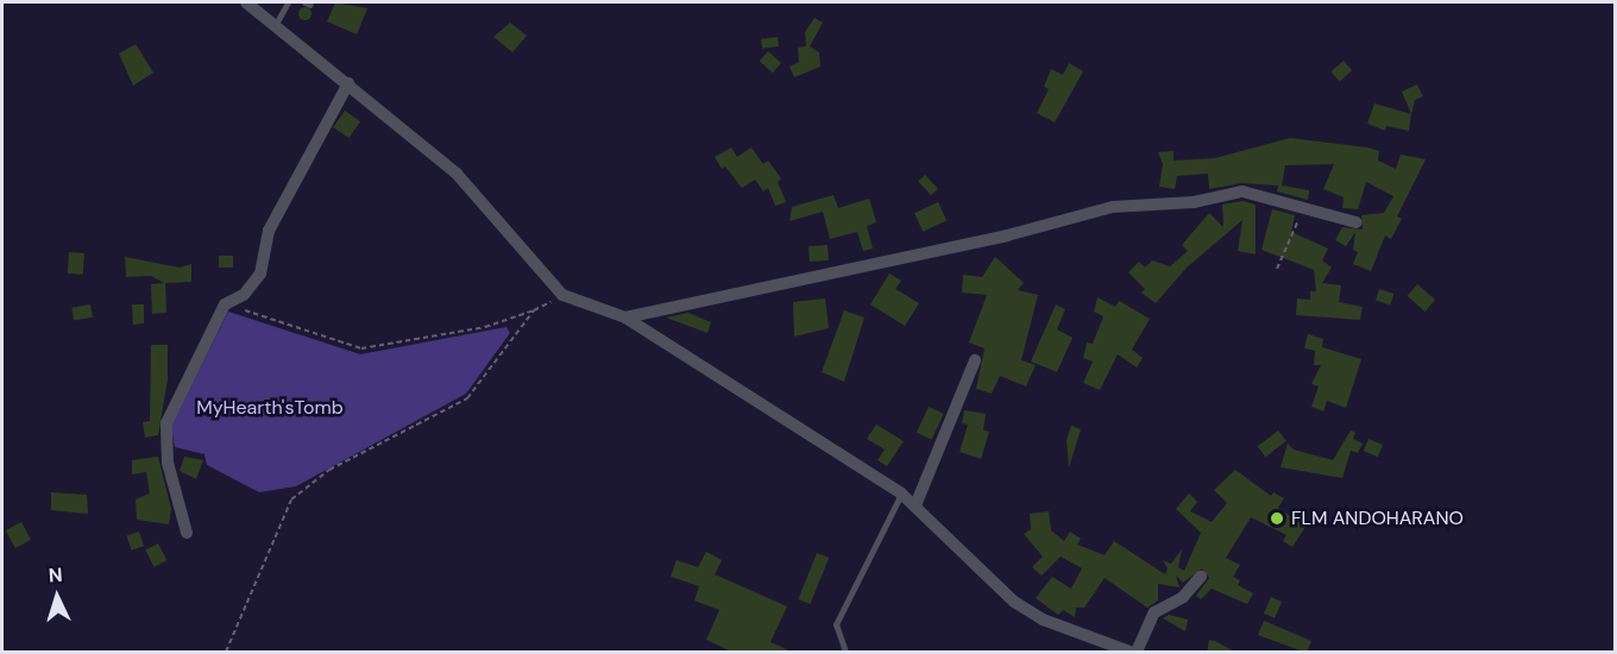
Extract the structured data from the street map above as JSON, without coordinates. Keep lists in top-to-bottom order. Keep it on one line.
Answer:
{"parks":["MyHearth'sTomb"],"places":["FLM ANDOHARANO"],"north":"top"}
